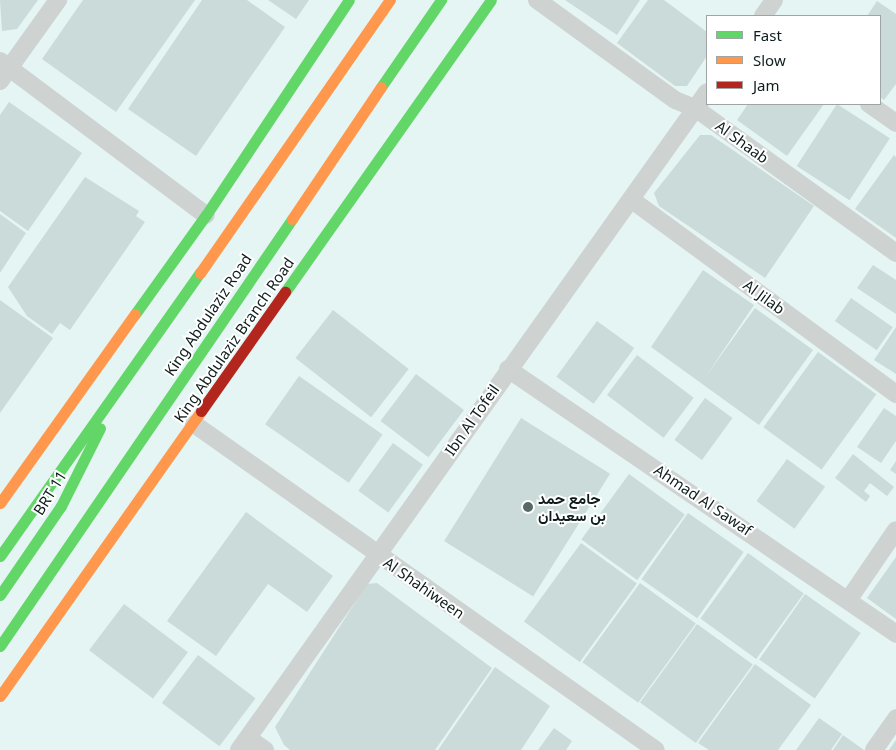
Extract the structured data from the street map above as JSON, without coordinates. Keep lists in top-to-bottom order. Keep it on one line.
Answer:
{"streets":{"main road":["King Abdulaziz Road","King Abdulaziz Branch Road","BRT 11"],"street":["Al Shaab","Al Jilab","Ibn Al Tofeil","Ahmad Al Sawaf","Al Shahiween"]},"crossings":[["Al Shaab","Ibn Al Tofeil"],["Al Jilab","Ibn Al Tofeil"],["King Abdulaziz Road","BRT 11"],["King Abdulaziz Branch Road","Al Shahiween"],["Ibn Al Tofeil","Ahmad Al Sawaf"],["Ibn Al Tofeil","Al Shahiween"]],"places":["جامع حمد بن سعيدان"],"legend":["Fast","Slow","Jam"]}
